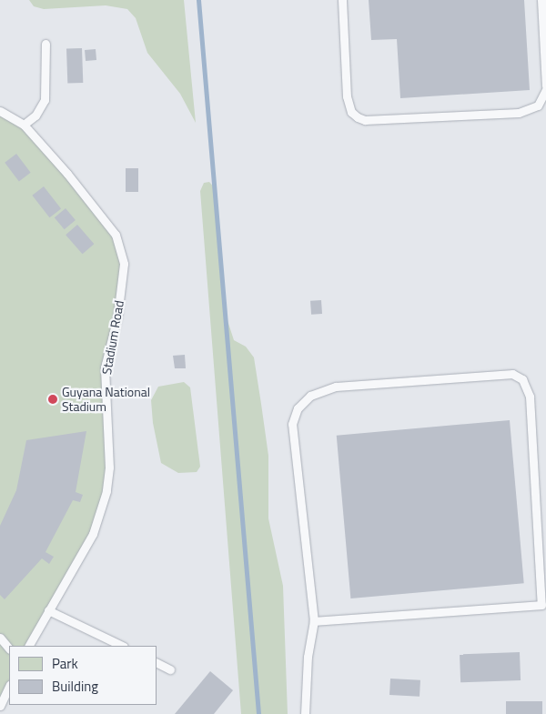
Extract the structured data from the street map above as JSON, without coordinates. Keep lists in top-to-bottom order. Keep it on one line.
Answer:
{"streets":{"lane":["Stadium Road"]},"places":["Guyana National Stadium"],"legend":["Park","Building"]}
